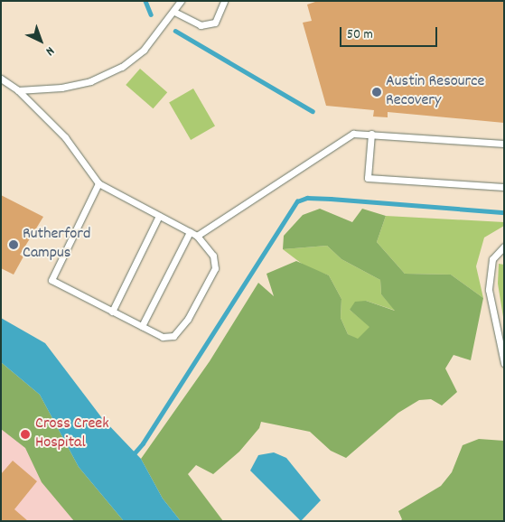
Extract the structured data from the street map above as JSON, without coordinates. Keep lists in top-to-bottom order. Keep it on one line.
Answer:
{"places":["Austin Resource Recovery","Rutherford Campus","Cross Creek Hospital"],"scale_bar":"50 m","north":"bottom right"}
